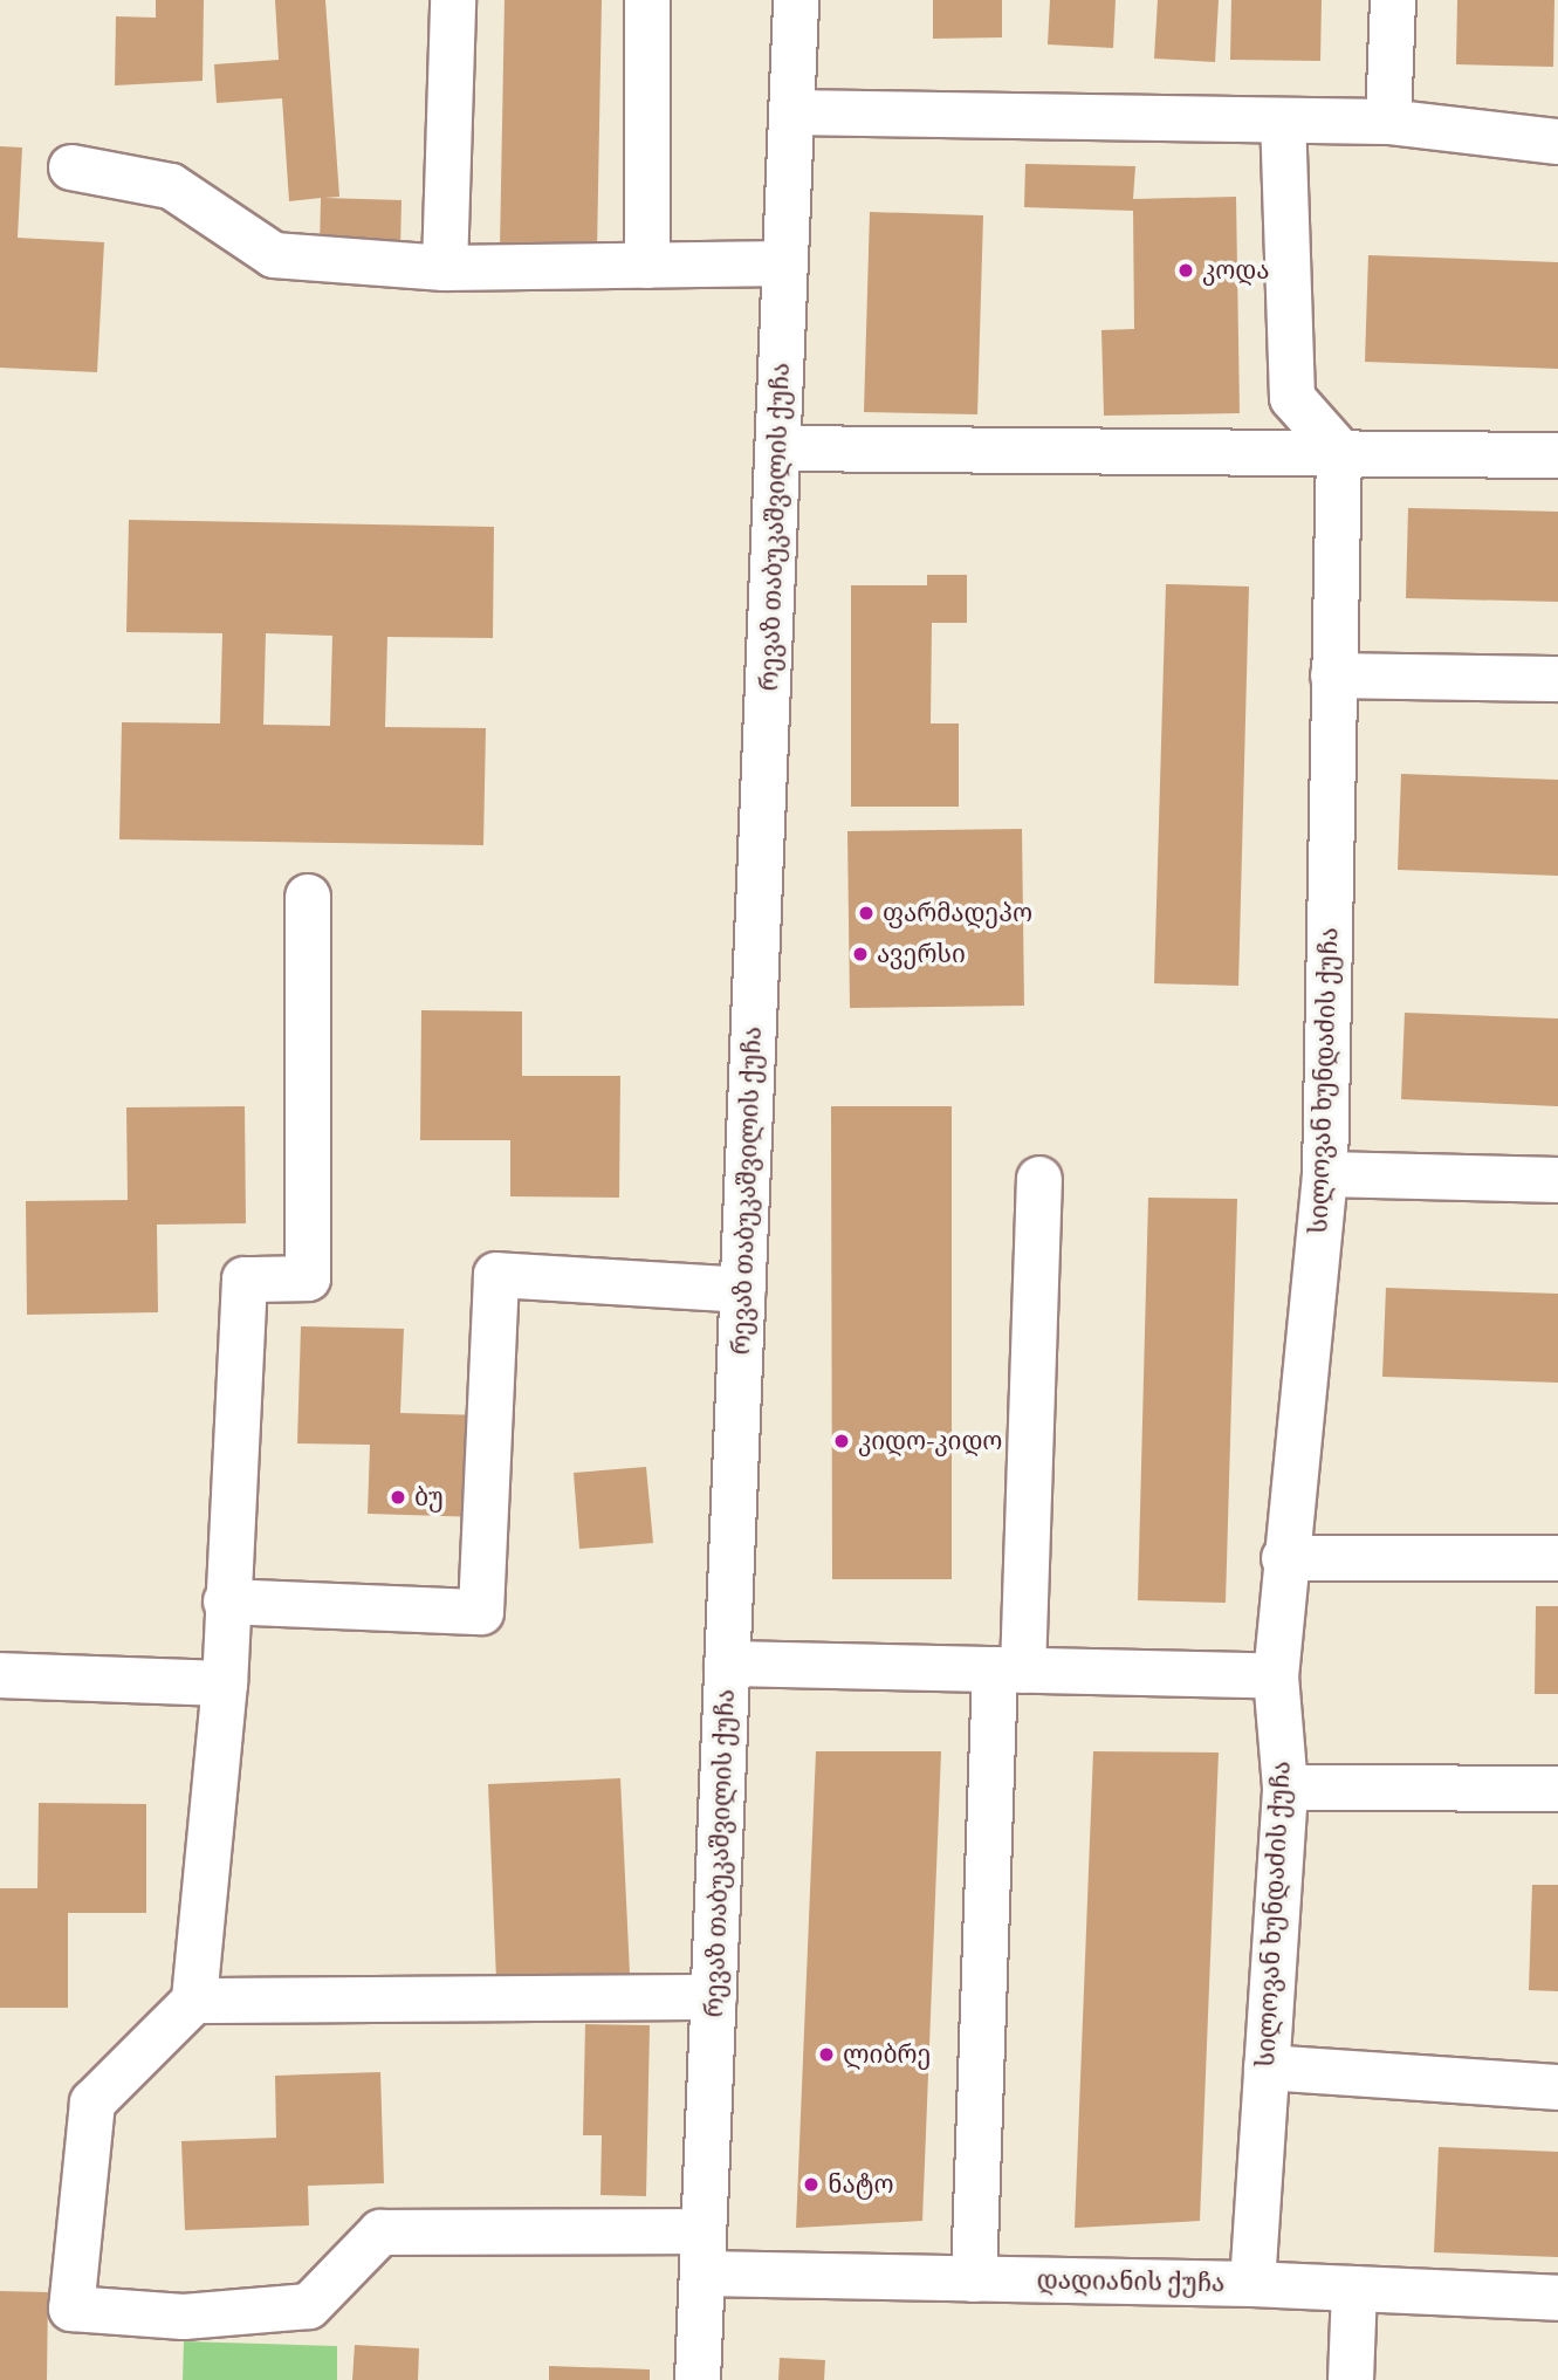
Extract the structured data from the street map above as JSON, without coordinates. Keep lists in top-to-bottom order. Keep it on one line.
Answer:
{"streets":{"street":["რევაზ თაბუკაშვილის ქუჩა","სილოვან ხუნდაძის ქუჩა","დადიანის ქუჩა"]},"crossings":[["რევაზ თაბუკაშვილის ქუჩა","დადიანის ქუჩა"],["სილოვან ხუნდაძის ქუჩა","დადიანის ქუჩა"]],"places":["კოდა","ფარმადეპო","ავერსი","კიდო-კიდო","ბუ","ლიბრე","ნატო"]}
